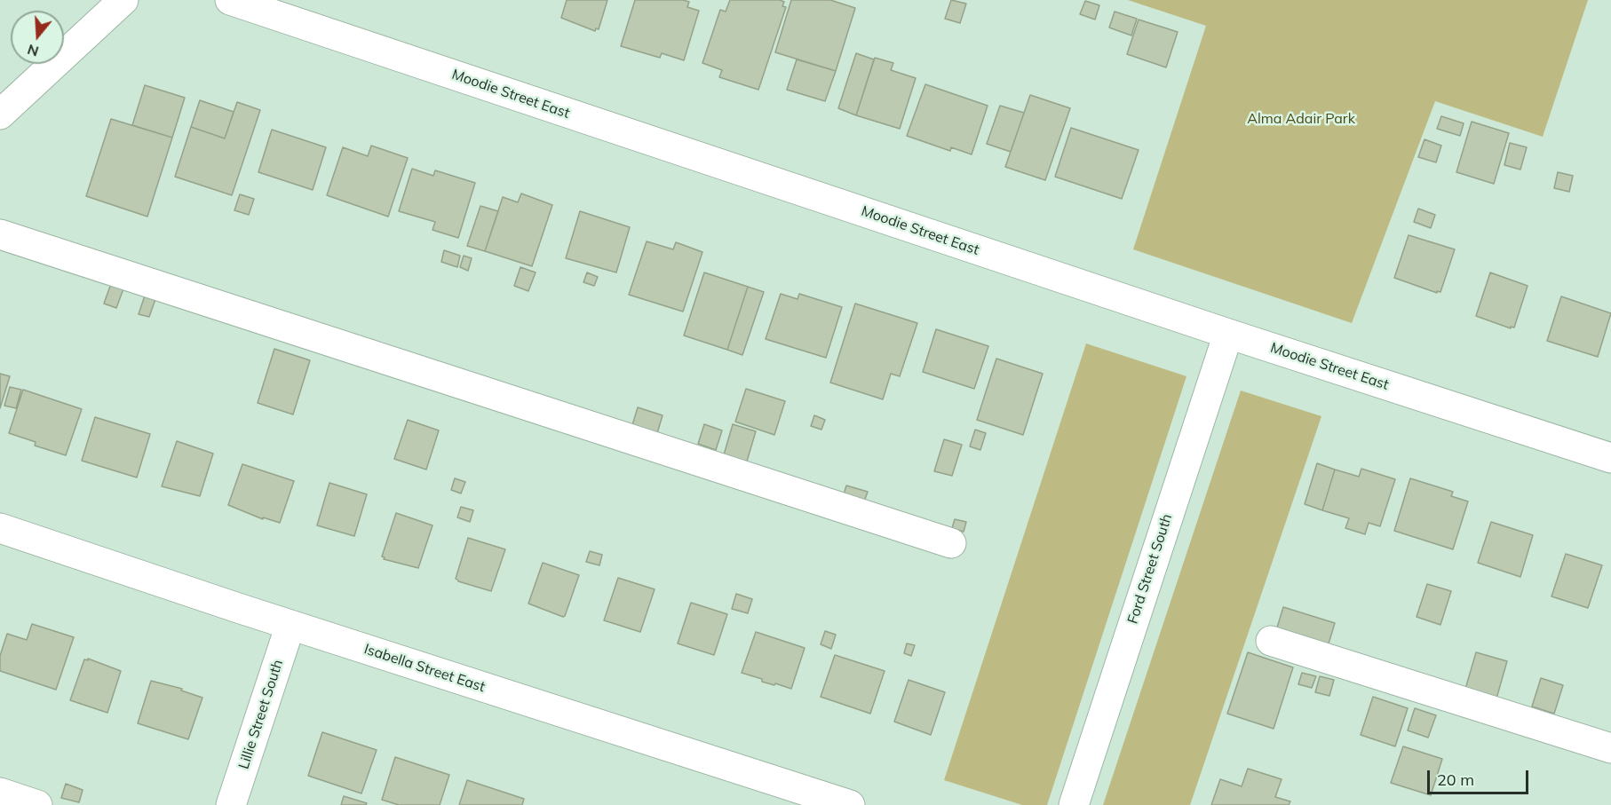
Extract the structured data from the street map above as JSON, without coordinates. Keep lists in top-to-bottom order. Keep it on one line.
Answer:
{"streets":{"street":["Moodie Street East","Ford Street South","Isabella Street East","Lillie Street South"]},"crossings":[["Moodie Street East","Ford Street South"],["Isabella Street East","Lillie Street South"]],"parks":["Alma Adair Park"],"scale_bar":"20 m","north":"bottom"}
